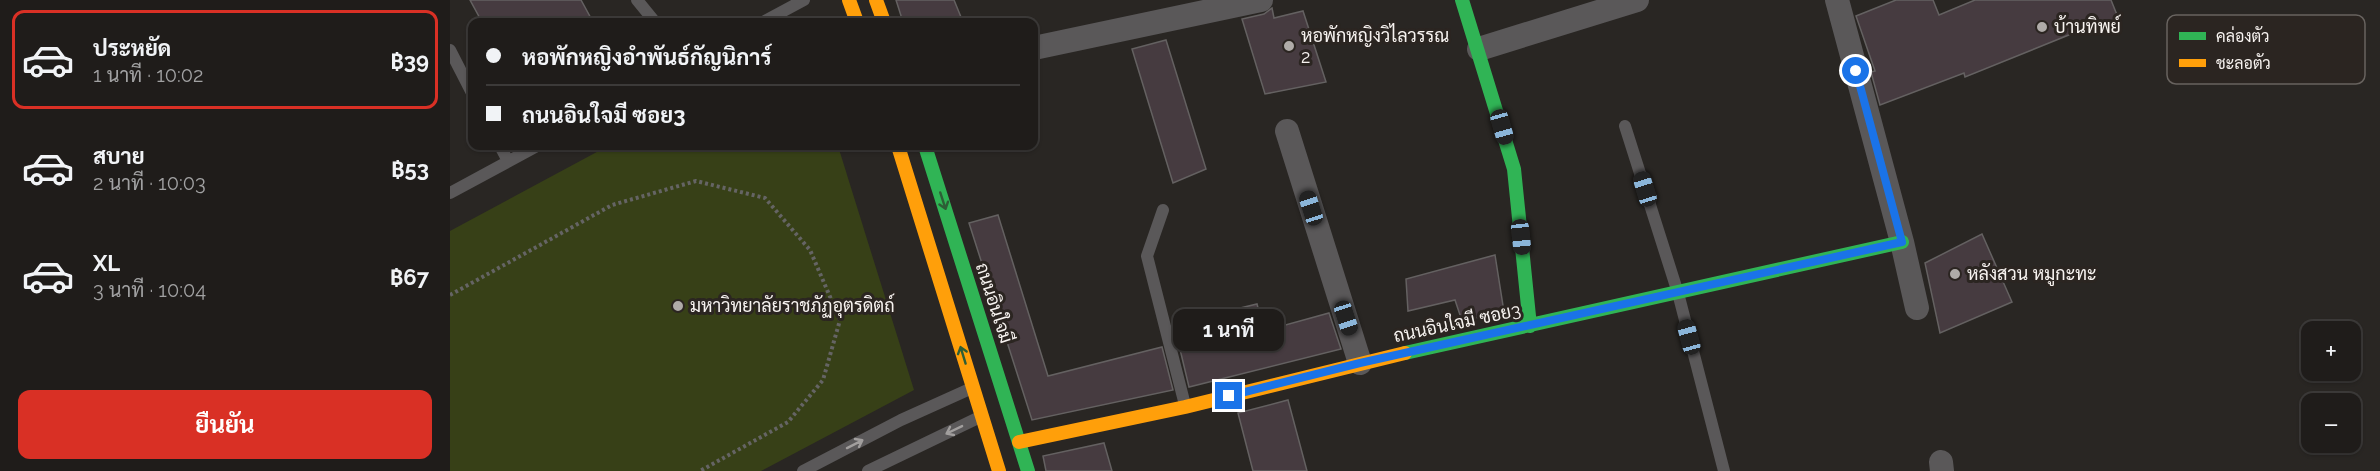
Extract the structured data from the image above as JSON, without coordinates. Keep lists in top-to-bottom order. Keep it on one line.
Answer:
{"streets":{"street":["ถนนอินใจมี","ถนนอินใจมี ซอย3"]},"crossings":[["ถนนอินใจมี","ถนนอินใจมี ซอย3"]],"places":["บ้านทิพย์","หอพักหญิงวิไลวรรณ 2","หลังสวน หมูกะทะ","มหาวิทยาลัยราชภัฏอุตรดิตถ์"],"legend":["คล่องตัว","ชะลอตัว"],"page":{"list":[{"name":"ประหยัด","note":"1 นาที · 10:02","value":"฿39"},{"name":"สบาย","note":"2 นาที · 10:03","value":"฿53"},{"name":"XL","note":"3 นาที · 10:04","value":"฿67"}],"banner":["หอพักหญิงอำพันธ์กัญนิการ์","ถนนอินใจมี ซอย3"],"bubble":"1 นาที","map_buttons":["+","−"],"buttons":"ยืนยัน"}}
